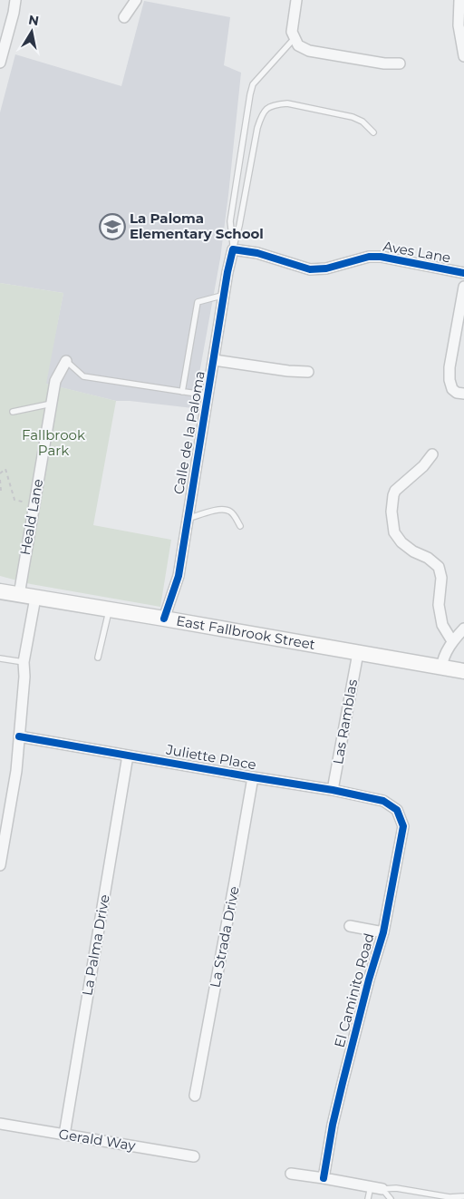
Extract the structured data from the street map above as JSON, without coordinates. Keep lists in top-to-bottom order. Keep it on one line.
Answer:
{"streets":{"main road":["East Fallbrook Street"],"street":["Aves Lane","Calle de la Paloma","Heald Lane","Las Ramblas","Juliette Place","La Strada Drive","La Palma Drive","El Caminito Road","Gerald Way"]},"crossings":[["Aves Lane","Calle de la Paloma"],["Calle de la Paloma","East Fallbrook Street"],["Heald Lane","East Fallbrook Street"],["East Fallbrook Street","Las Ramblas"],["Las Ramblas","Juliette Place"],["Juliette Place","La Strada Drive"],["Juliette Place","La Palma Drive"],["Juliette Place","El Caminito Road"],["La Palma Drive","Gerald Way"]],"parks":["Fallbrook Park"],"places":{"school or university":["La Paloma Elementary School"]},"north":"top"}
